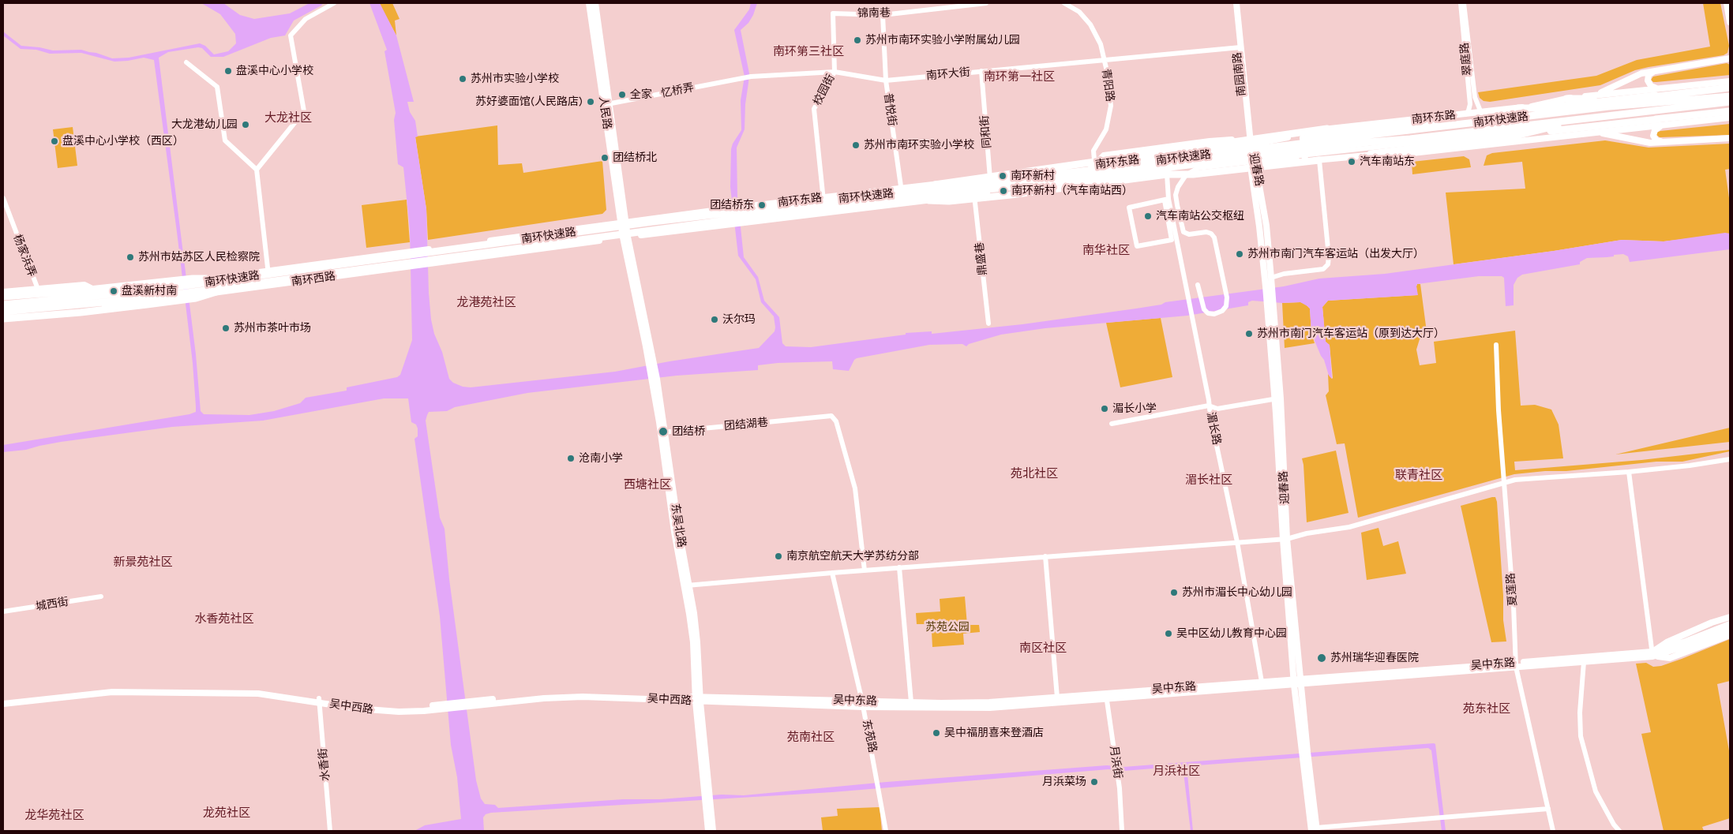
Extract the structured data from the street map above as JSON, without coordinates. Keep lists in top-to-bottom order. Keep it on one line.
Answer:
{"streets":{"highway":["南环快速路"],"main road":["南园南路","人民路","南环东路","迎春路","南环西路","东吴北路","吴中东路","吴中西路"],"street":["锦南巷","翠庭路","南环大街","青阳路","校园街","忆桥弄","普悦街","同和街","杨家浜弄","鼎盛巷","团结湖巷","湄长路","夏莲路","城西街","东苑路","月浜街","水香街"]},"crossings":[["锦南巷","校园街"],["锦南巷","普悦街"],["翠庭路","南环东路"],["南环大街","南园南路"],["南环大街","青阳路"],["南环大街","校园街"],["南环大街","忆桥弄"],["南环大街","普悦街"],["南环大街","同和街"],["南园南路","南环东路"],["南园南路","迎春路"],["青阳路","南环东路"],["校园街","南环东路"],["忆桥弄","人民路"],["普悦街","南环东路"],["普悦街","南环快速路"],["人民路","南环东路"],["人民路","南环西路"],["人民路","东吴北路"],["南环东路","南环快速路"],["南环东路","同和街"],["南环东路","迎春路"],["南环东路","鼎盛巷"],["南环东路","南环西路"],["南环东路","东吴北路"],["迎春路","吴中东路"],["杨家浜弄","南环西路"],["南环西路","东吴北路"],["团结湖巷","东吴北路"],["湄长路","吴中东路"],["东吴北路","吴中东路"],["东吴北路","吴中西路"],["夏莲路","吴中东路"],["吴中东路","吴中西路"],["吴中东路","东苑路"],["吴中东路","月浜街"],["吴中西路","水香街"]],"districts":["南环第三社区","南环第一社区","大龙社区","南华社区","龙港苑社区","苑北社区","联青社区","湄长社区","西塘社区","新景苑社区","水香苑社区","南区社区","苑东社区","苑南社区","月浜社区","龙苑社区","龙华苑社区"],"parks":["苏苑公园"],"places":["苏州市南环实验小学附属幼儿园","盘溪中心小学校","苏州市实验小学校","全家","苏好婆面馆(人民路店)","大龙港幼儿园","盘溪中心小学校（西区）","苏州市南环实验小学校","团结桥北","汽车南站东","南环新村","南环新村（汽车南站西）","团结桥东","汽车南站公交枢纽","苏州市南门汽车客运站（出发大厅）","苏州市姑苏区人民检察院","盘溪新村南","沃尔玛","苏州市茶叶市场","苏州市南门汽车客运站（原到达大厅）","湄长小学","团结桥","沧南小学","南京航空航天大学苏纺分部","苏州市湄长中心幼儿园","吴中区幼儿教育中心园","苏州瑞华迎春医院","吴中福朋喜来登酒店","月浜菜场"]}
